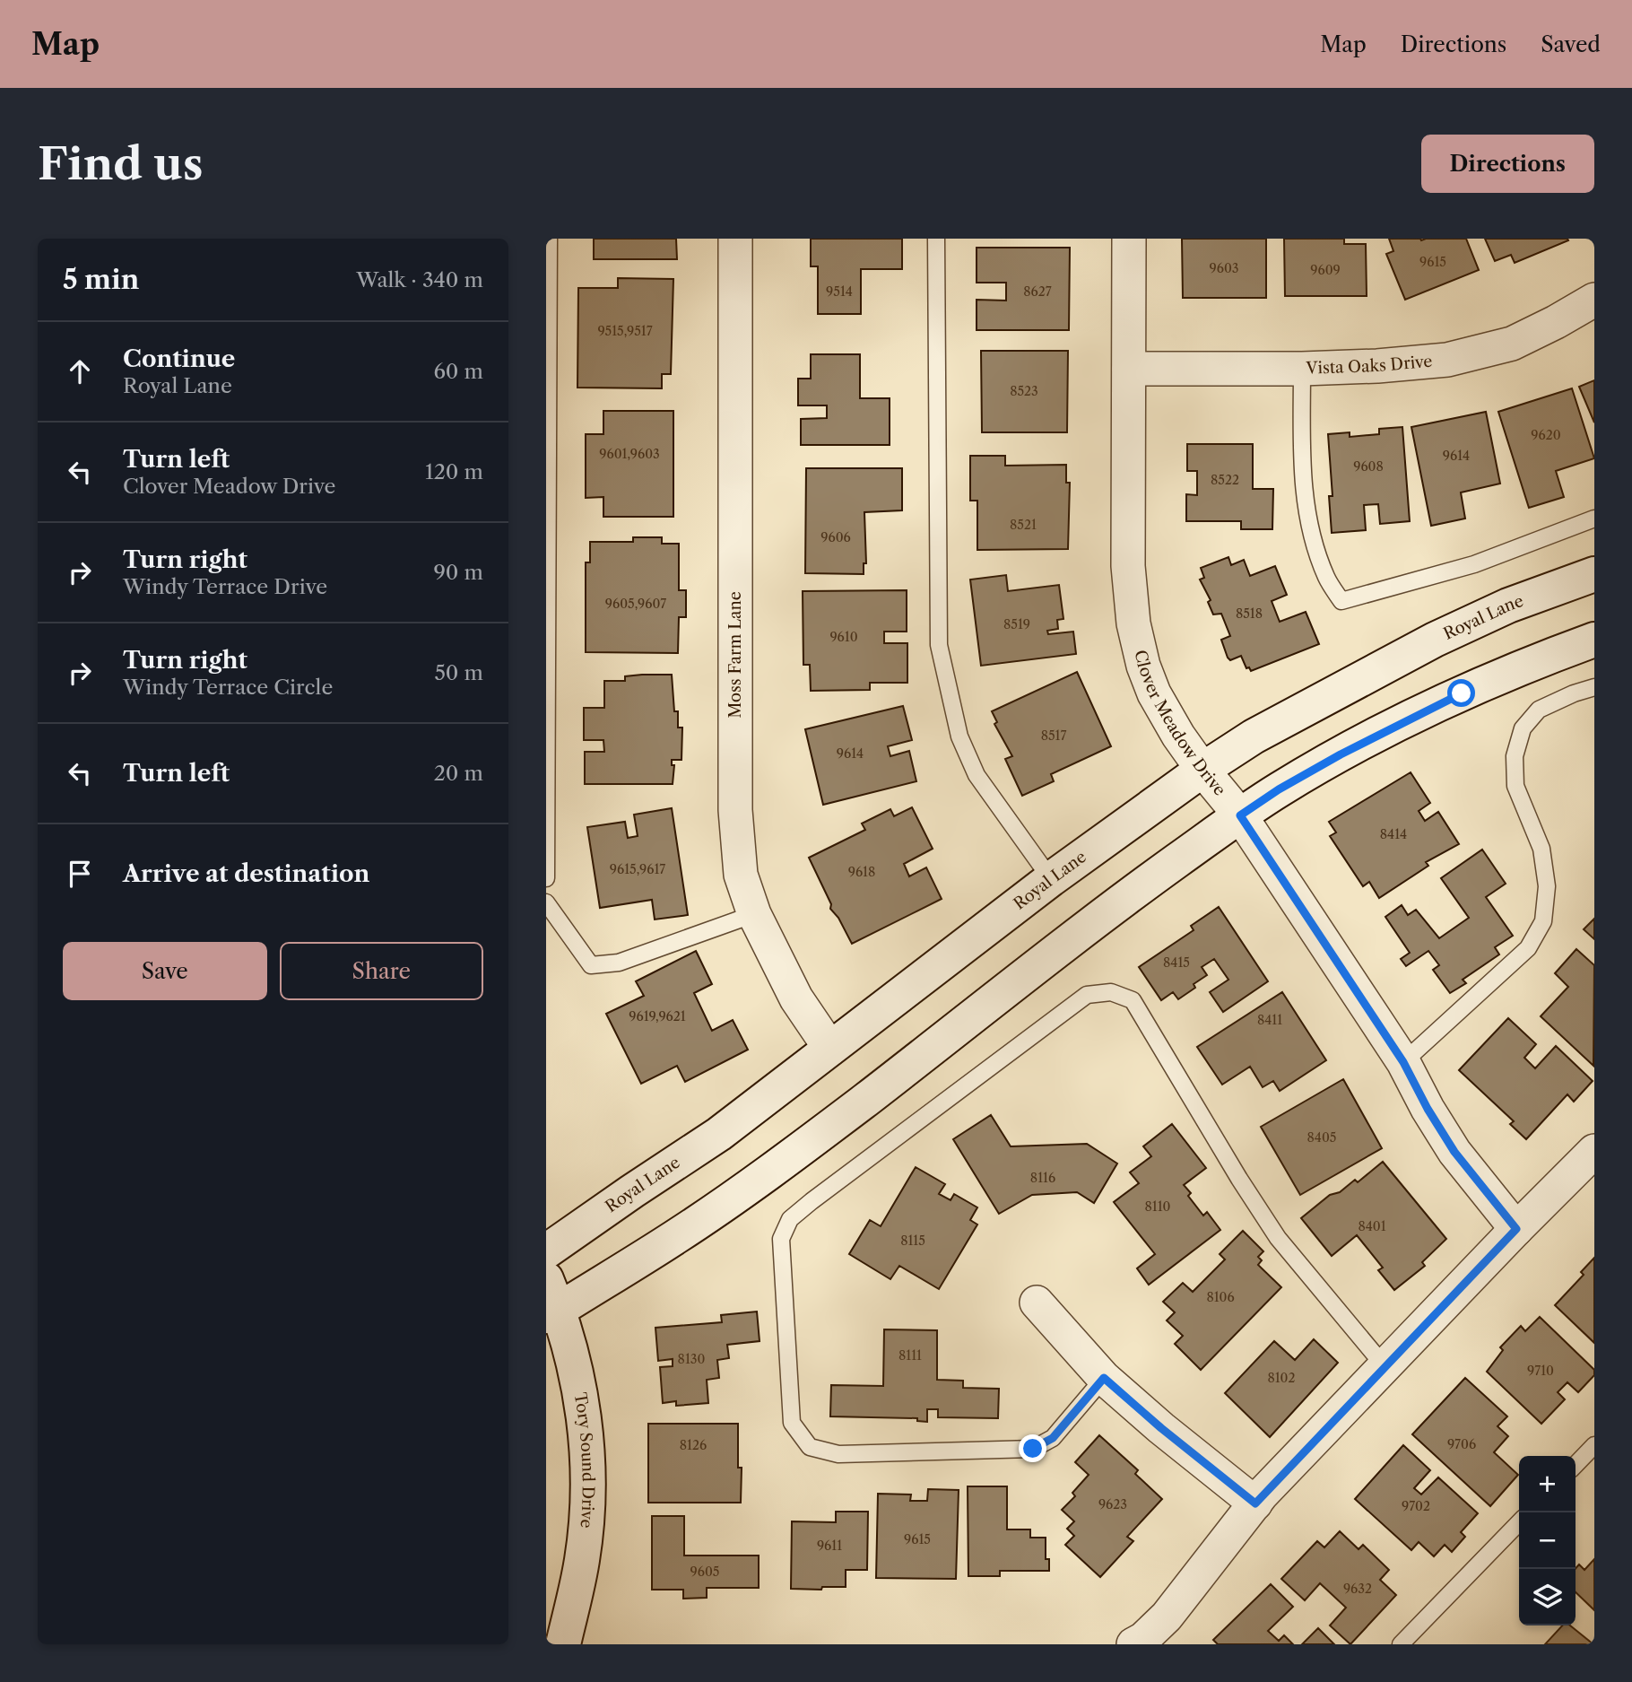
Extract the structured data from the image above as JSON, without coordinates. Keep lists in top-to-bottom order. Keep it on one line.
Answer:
{"streets":{"main road":["Royal Lane","Tory Sound Drive"],"street":["Vista Oaks Drive","Moss Farm Lane","Clover Meadow Drive"]},"crossings":[["Vista Oaks Drive","Clover Meadow Drive"],["Royal Lane","Moss Farm Lane"],["Royal Lane","Clover Meadow Drive"]],"house_numbers":["9615","9603","9609","9514","8627","9515,9517","8523","9620","9601,9603","9614","9608","8522","8521","9606","9605,9607","8518","8519","9610","8517","9614","8414","9615,9617","9618","8415","9619,9621","8411","8405","8116","8110","8401","8115","8106","8111","8130","9710","8102","9706","8126","9623","9702","9615","9611","9605","9632"],"page":{"header":"Map","nav":["Map","Directions","Saved"],"buttons":["Directions",["Save","Share"]],"title":"Find us","heading":["5 min","Walk · 340 m"],"list":[["Continue","Royal Lane","60 m"],["Turn left","Clover Meadow Drive","120 m"],["Turn right","Windy Terrace Drive","90 m"],["Turn right","Windy Terrace Circle","50 m"],["Turn left","20 m"],"Arrive at destination"],"map_buttons":["+","−"]}}
